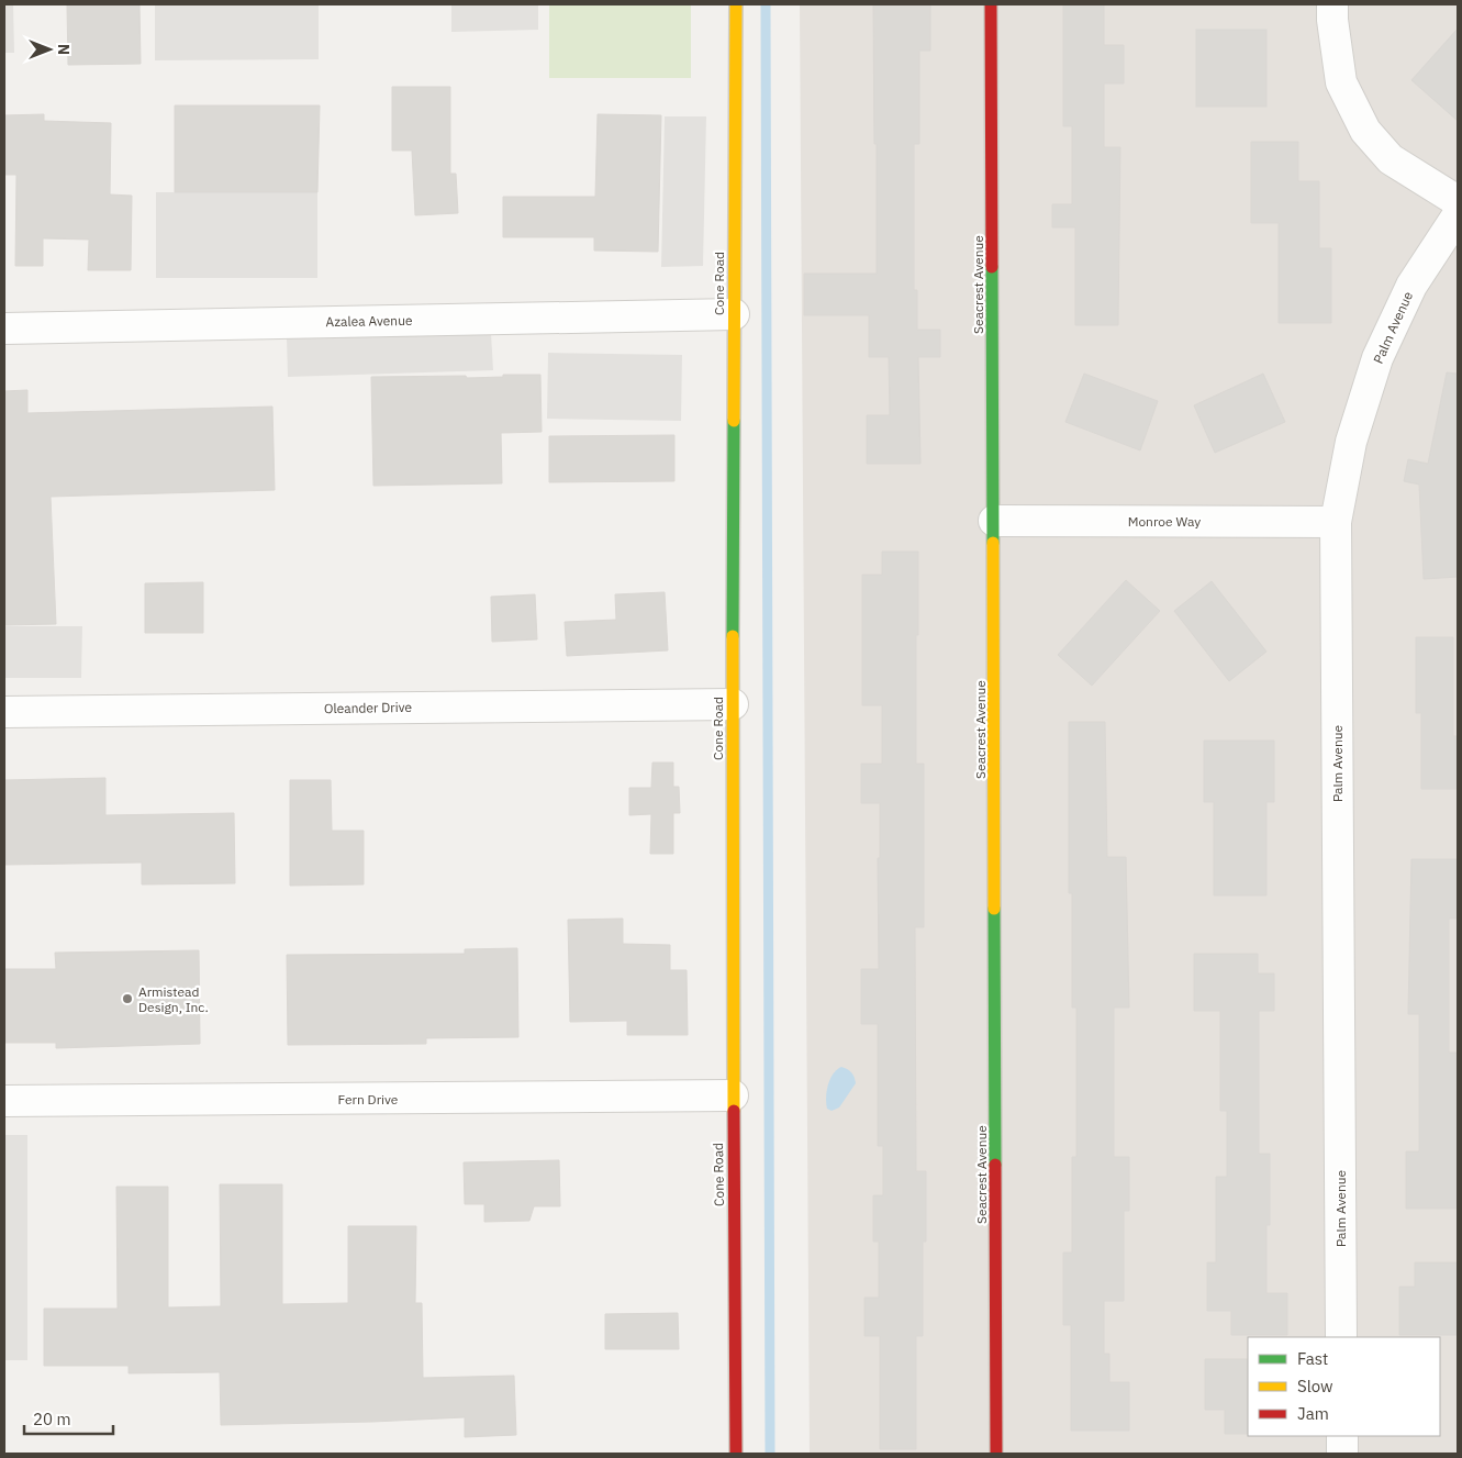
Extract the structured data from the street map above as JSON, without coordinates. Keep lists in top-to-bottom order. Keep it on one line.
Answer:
{"streets":{"street":["Cone Road","Seacrest Avenue","Azalea Avenue","Palm Avenue","Monroe Way","Oleander Drive","Fern Drive"]},"crossings":[["Cone Road","Azalea Avenue"],["Cone Road","Oleander Drive"],["Cone Road","Fern Drive"],["Seacrest Avenue","Monroe Way"],["Palm Avenue","Monroe Way"]],"places":["Armistead Design, Inc."],"legend":["Fast","Slow","Jam"],"scale_bar":"20 m","north":"right"}
